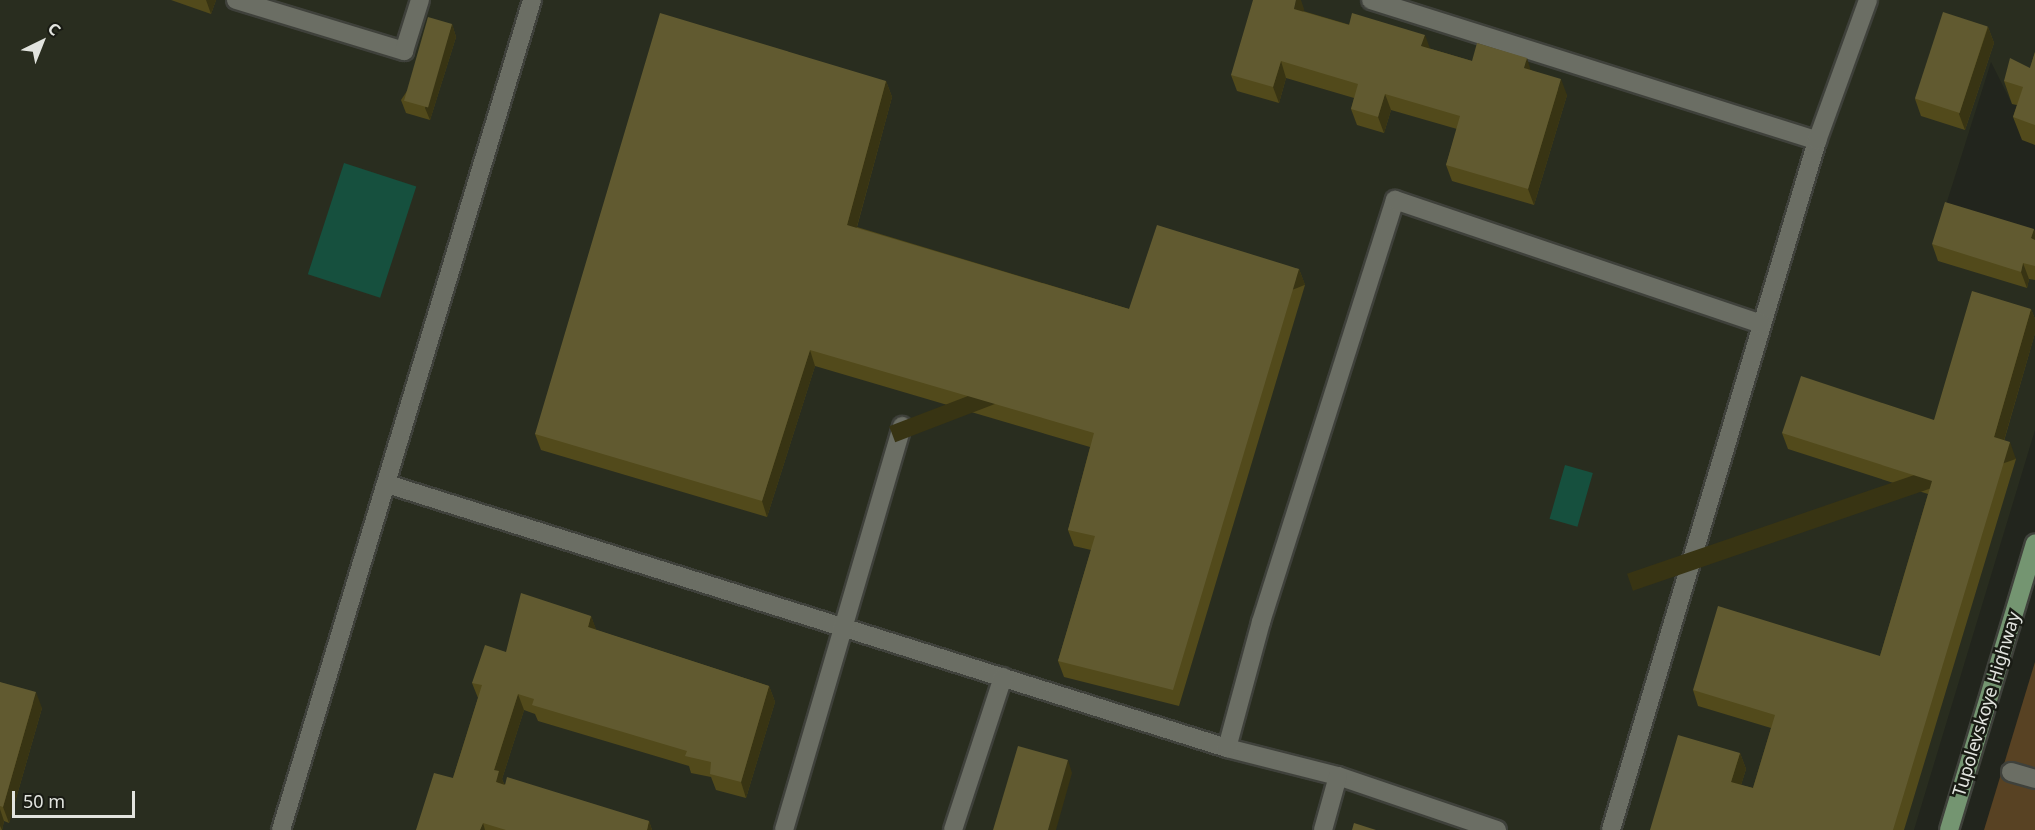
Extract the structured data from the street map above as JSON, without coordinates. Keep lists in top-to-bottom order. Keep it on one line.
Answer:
{"streets":{"main road":["Tupolevskoye Highway"]},"scale_bar":"50 m","north":"top right"}
